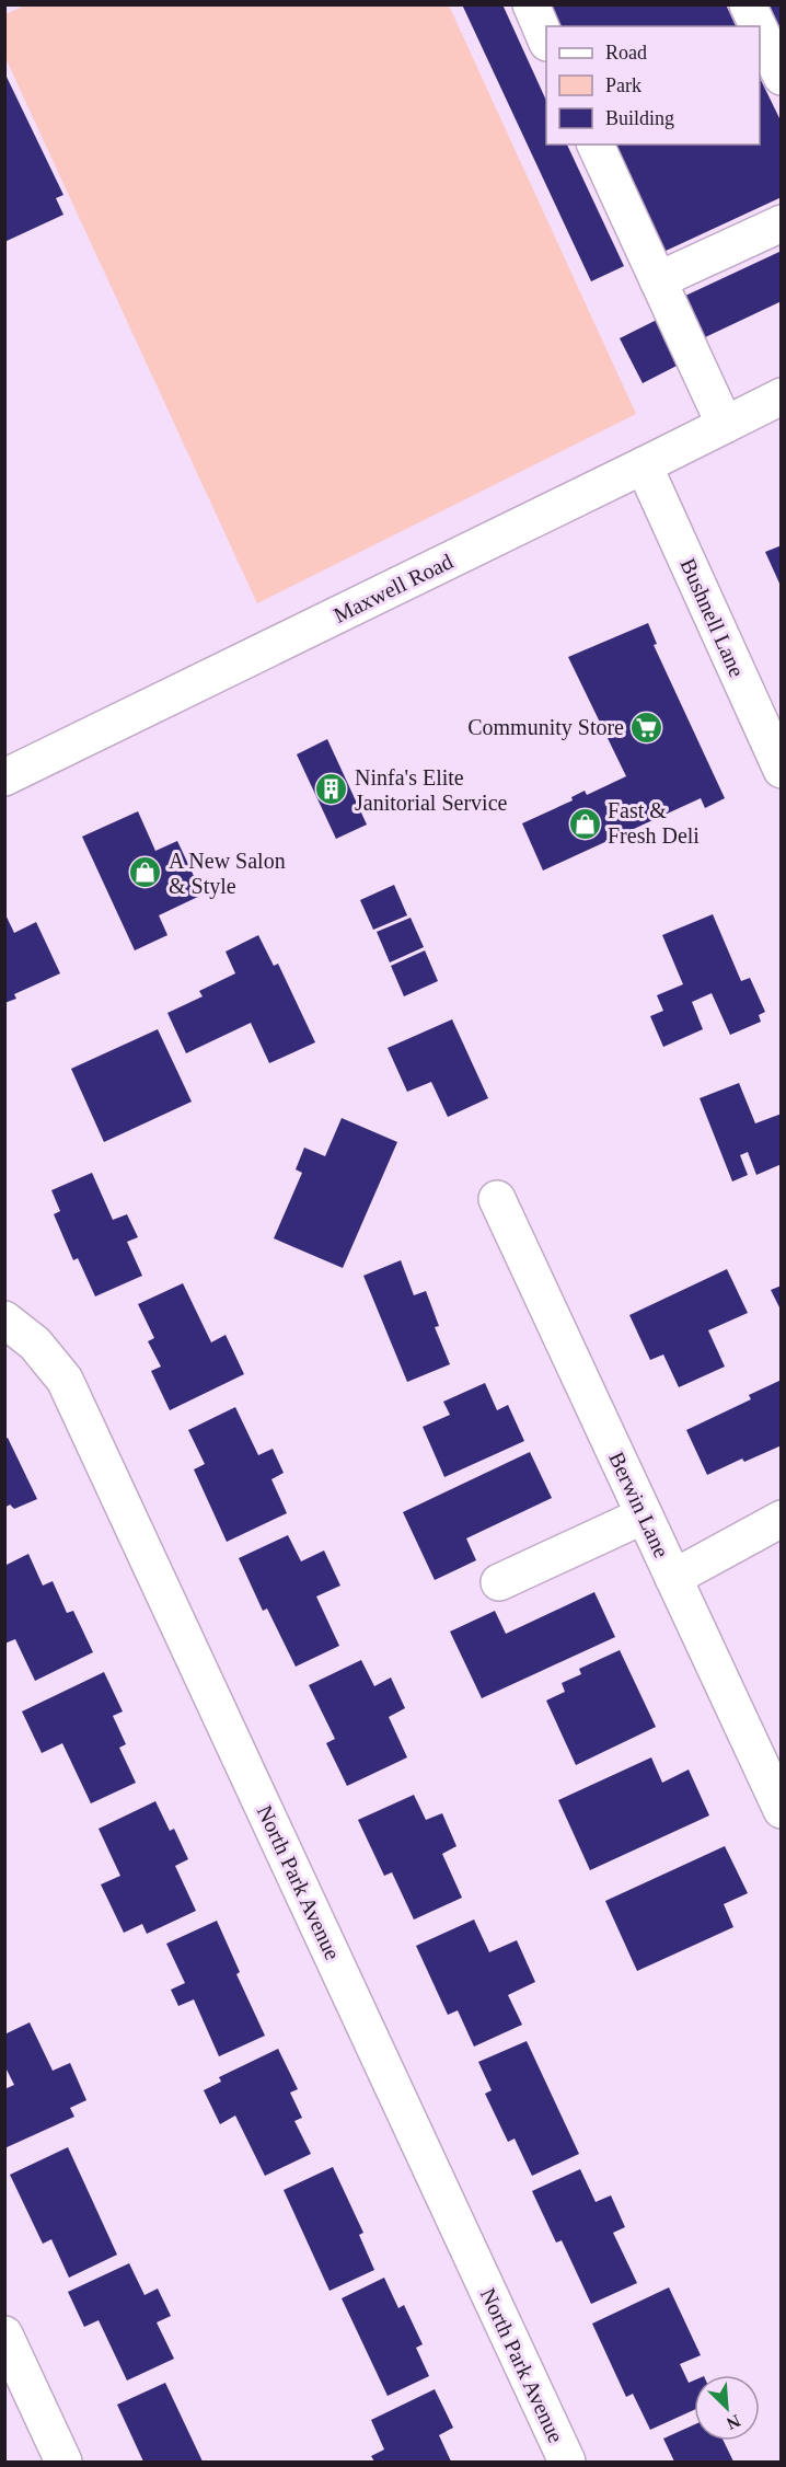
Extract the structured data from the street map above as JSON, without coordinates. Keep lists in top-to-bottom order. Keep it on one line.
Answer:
{"streets":{"street":["Maxwell Road","Bushnell Lane","Berwin Lane","North Park Avenue"]},"crossings":[["Maxwell Road","Bushnell Lane"]],"places":{"supermarket":["Community Store"],"building":["Ninfa's Elite Janitorial Service"],"shop":["Fast & Fresh Deli","A New Salon & Style"]},"legend":["Road","Park","Building"],"north":"bottom right"}
